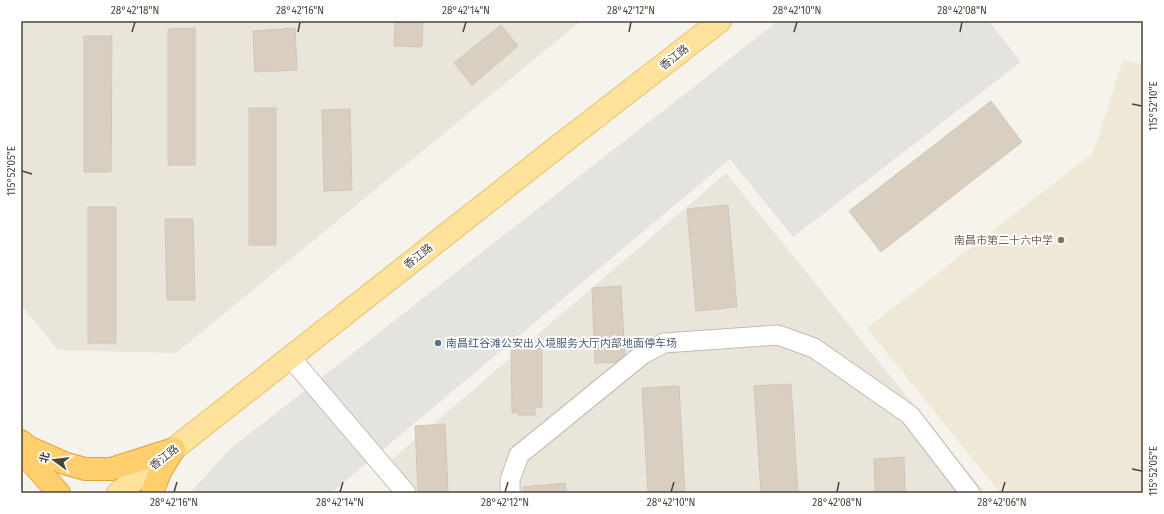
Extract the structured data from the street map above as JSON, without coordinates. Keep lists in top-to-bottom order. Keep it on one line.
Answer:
{"streets":{"main road":["香江路"]},"places":["南昌市第二十六中学","南昌红谷滩公安出入境服务大厅内部地面停车场"],"north":"left","coordinates":["28°42'18\"N","28°42'16\"N","28°42'14\"N","28°42'12\"N","28°42'10\"N","28°42'08\"N","115°52'10\"E","115°52'05\"E","28°42'06\"N"]}
